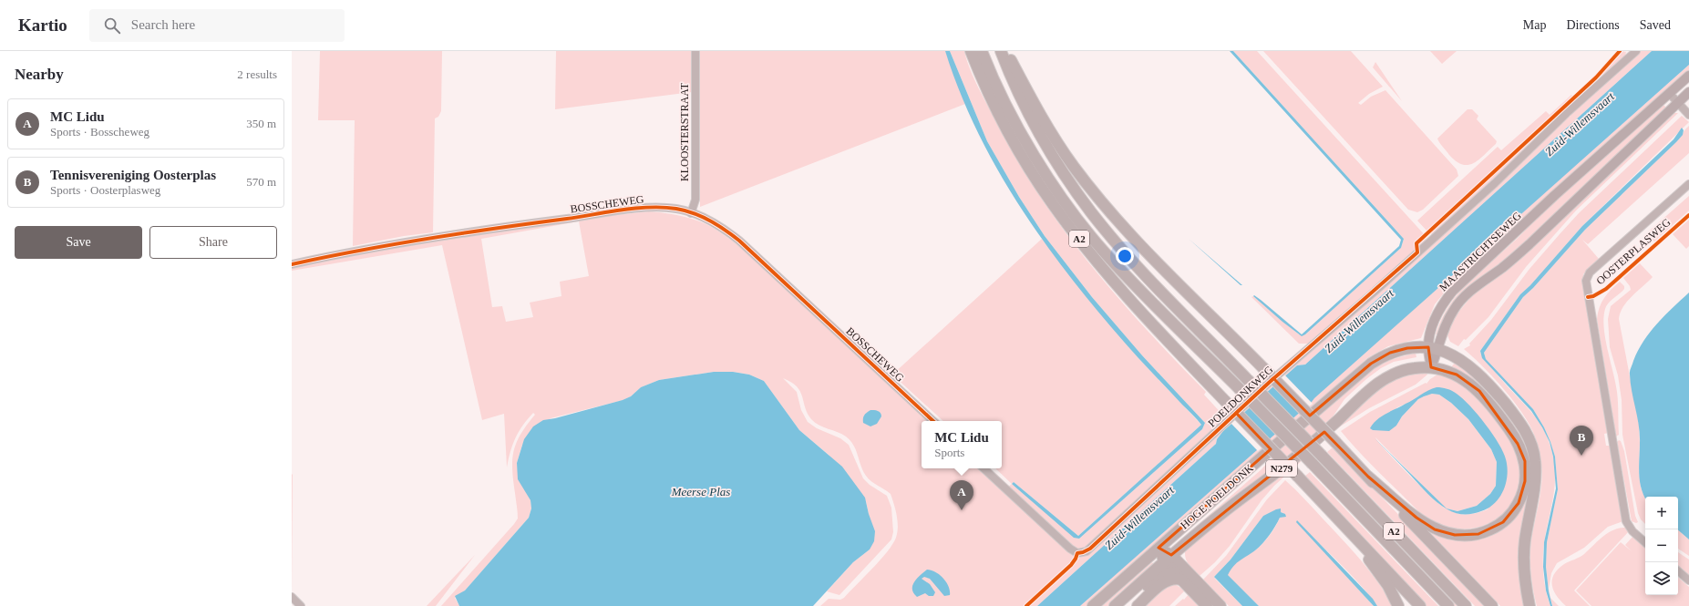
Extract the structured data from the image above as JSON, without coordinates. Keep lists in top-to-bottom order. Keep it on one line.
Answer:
{"streets":{"highway":["A2","N279","HOGE POELDONK"],"main road":["MAASTRICHTSEWEG"],"street":["KLOOSTERSTRAAT","BOSSCHEWEG","OOSTERPLASWEG","POELDONKWEG"]},"crossings":[["KLOOSTERSTRAAT","BOSSCHEWEG"],["A2","MAASTRICHTSEWEG"],["A2","HOGE POELDONK"],["MAASTRICHTSEWEG","HOGE POELDONK"]],"water":["Zuid-Willemsvaart","Meerse Plas"],"page":{"header":"Kartio","search":"Search here","nav":["Map","Directions","Saved"],"heading":["Nearby","2 results"],"list":[{"mark":"A","name":"MC Lidu","note":"Sports · Bosscheweg","value":"350 m"},{"mark":"B","name":"Tennisvereniging Oosterplas","note":"Sports · Oosterplasweg","value":"570 m"}],"buttons":["Save","Share"],"popup":["MC Lidu","Sports"],"pins":["B","A"],"map_buttons":["+","−"]}}
